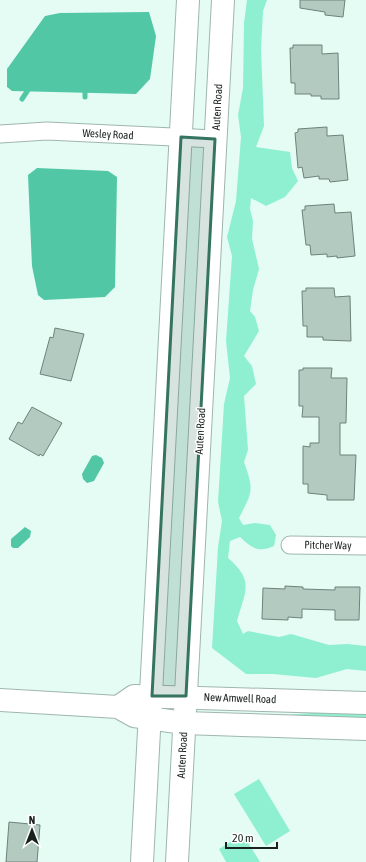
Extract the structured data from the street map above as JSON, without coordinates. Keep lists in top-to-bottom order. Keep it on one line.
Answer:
{"streets":{"street":["Auten Road","Wesley Road","Pitcher Way","New Amwell Road"]},"crossings":[["Auten Road","Wesley Road"],["Auten Road","New Amwell Road"]],"scale_bar":"20 m","north":"top"}
